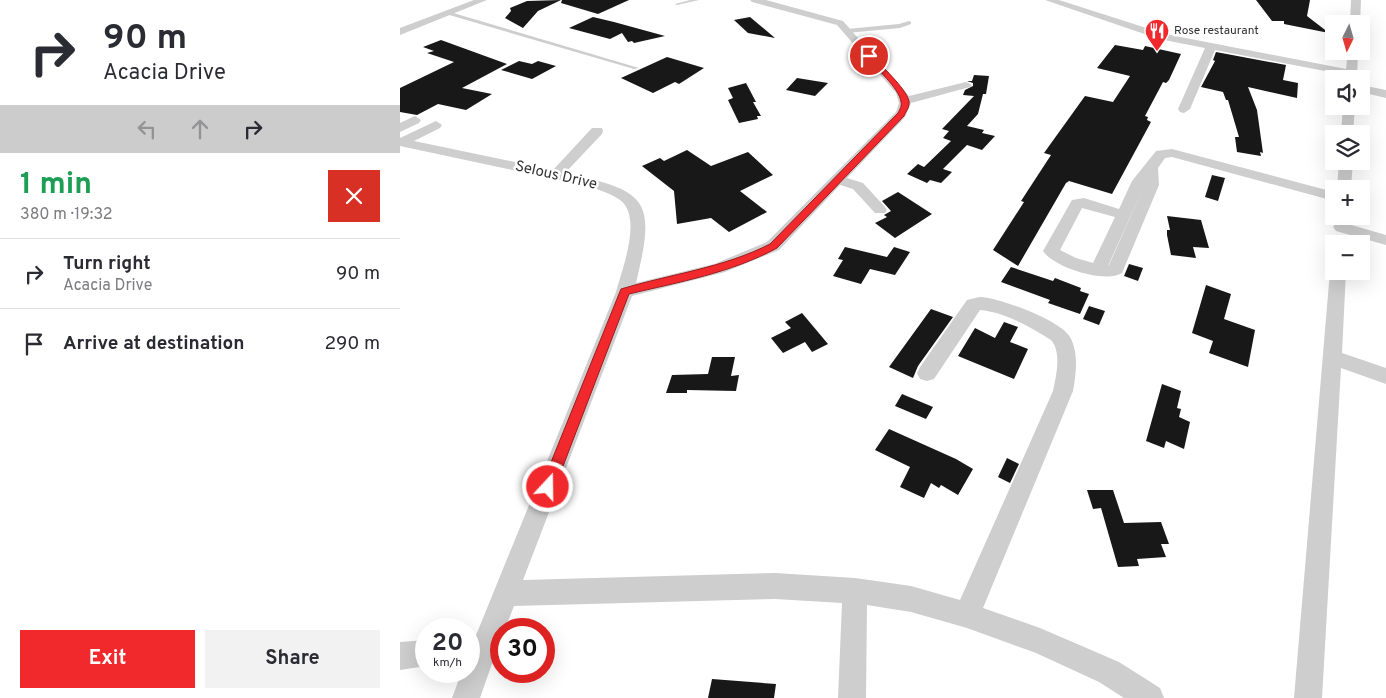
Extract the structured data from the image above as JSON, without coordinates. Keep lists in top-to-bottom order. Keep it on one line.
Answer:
{"streets":{"street":["Selous Drive"]},"places":{"restaurant":["Rose restaurant"]},"north":"bottom","page":{"turn":["90 m","Acacia Drive"],"map_buttons":["+","−"],"heading":["1 min","380 m · 19:32"],"list":[{"name":"Turn right","note":"Acacia Drive","value":"90 m"},{"name":"Arrive at destination","value":"290 m"}],"speed":"20 km/h","limit":"30","buttons":["Exit","Share"]}}
